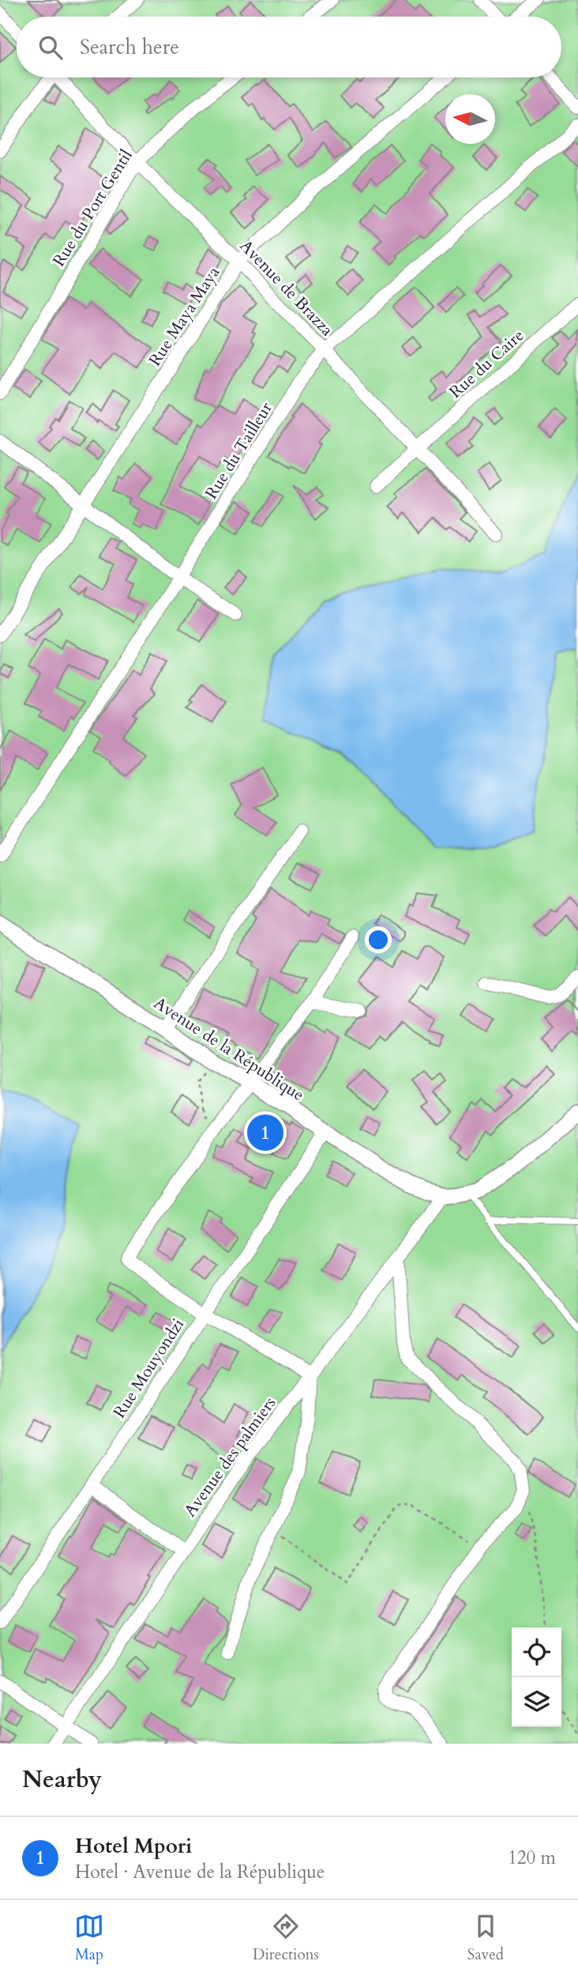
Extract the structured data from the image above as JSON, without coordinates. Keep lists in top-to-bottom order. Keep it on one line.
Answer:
{"streets":{"street":["Rue du Port Gentil","Avenue de Brazza","Rue Maya Maya","Rue du Caire","Rue du Tailleur","Avenue de la République","Rue Mouyondzi","Avenue des palmiers"]},"crossings":[["Rue du Port Gentil","Avenue de Brazza"],["Avenue de Brazza","Rue Maya Maya"],["Avenue de Brazza","Rue du Caire"],["Avenue de Brazza","Rue du Tailleur"],["Avenue de la République","Rue Mouyondzi"],["Avenue de la République","Avenue des palmiers"]],"north":"left","page":{"search":"Search here","pins":"1","heading":"Nearby","list":[{"mark":"1","name":"Hotel Mpori","note":"Hotel · Avenue de la République","value":"120 m"}],"nav":["Map","Directions","Saved"]}}
